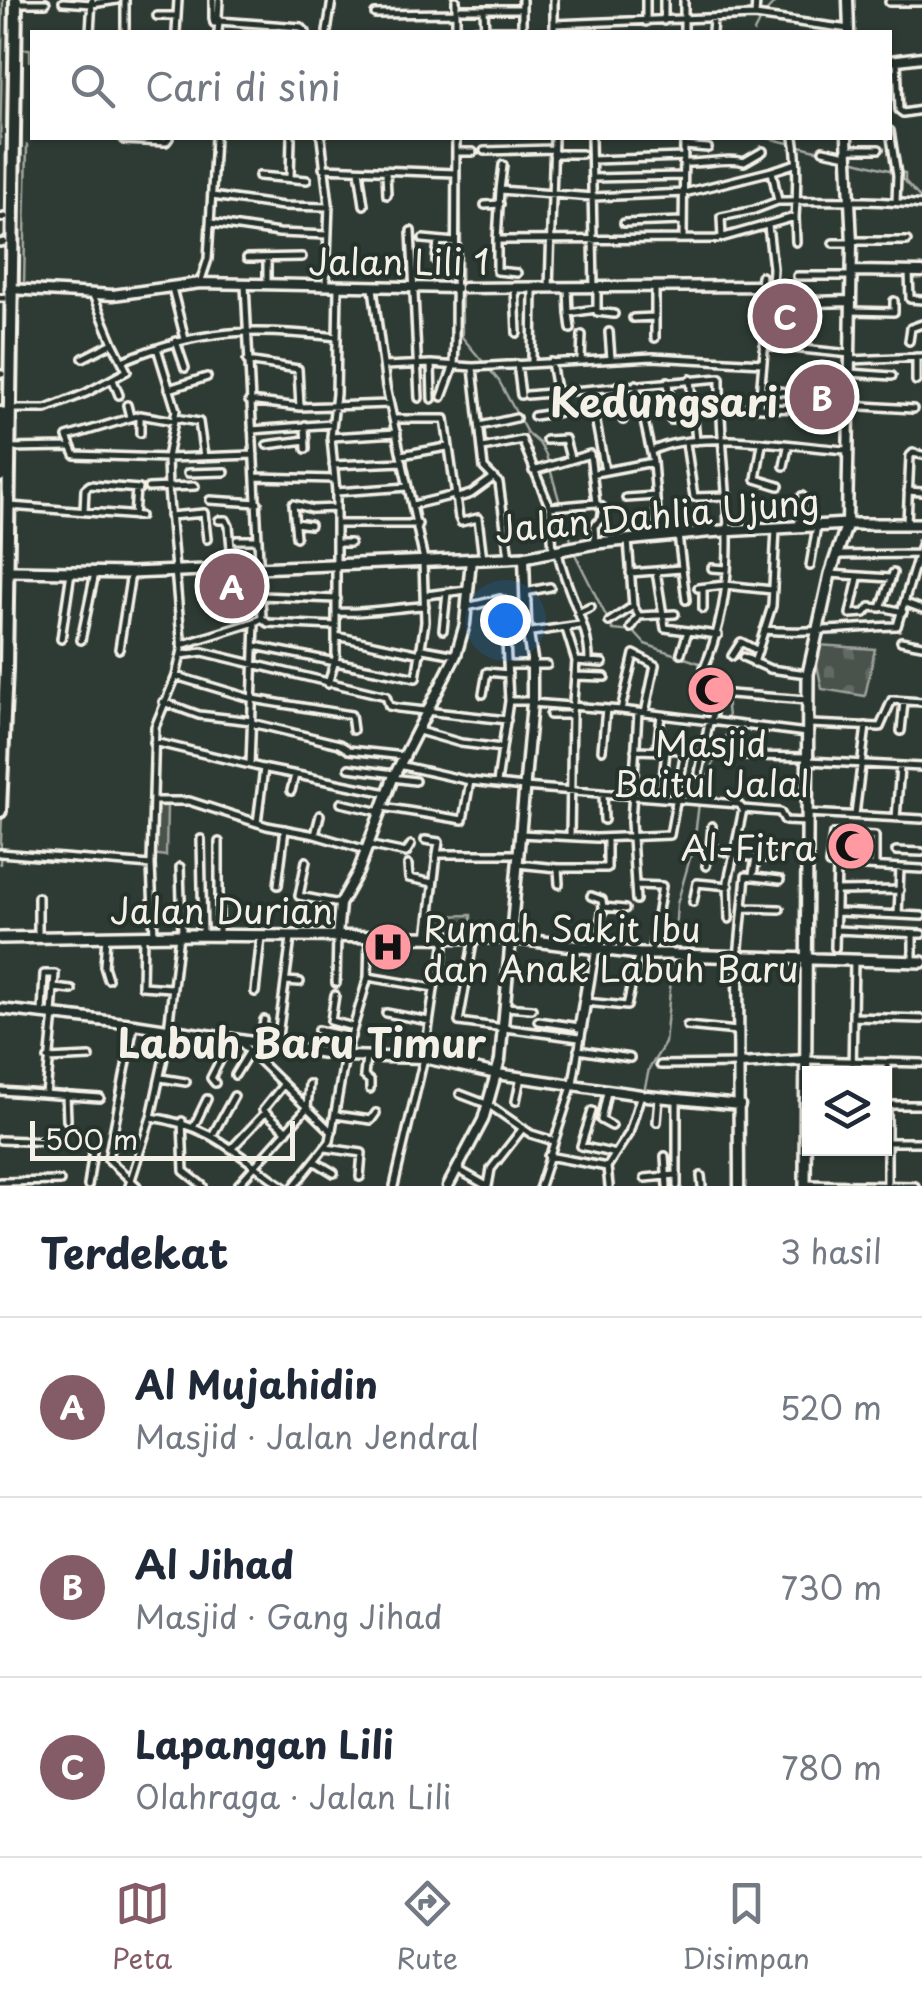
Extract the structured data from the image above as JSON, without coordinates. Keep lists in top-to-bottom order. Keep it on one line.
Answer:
{"streets":{"main road":["Jalan Dahlia Ujung","Jalan Durian"],"street":["Jalan Lili 1"]},"districts":["Kedungsari","Labuh Baru Timur"],"places":{"mosque":["Masjid Baitul Jalal","Al-Fitra"],"hospital":["Rumah Sakit Ibu dan Anak Labuh Baru"]},"scale_bar":"500 m","page":{"search":"Cari di sini","pins":["C","B","A"],"scale":"500 m","heading":["Terdekat","3 hasil"],"list":[{"mark":"A","name":"Al Mujahidin","note":"Masjid · Jalan Jendral","value":"520 m"},{"mark":"B","name":"Al Jihad","note":"Masjid · Gang Jihad","value":"730 m"},{"mark":"C","name":"Lapangan Lili","note":"Olahraga · Jalan Lili","value":"780 m"}],"nav":["Peta","Rute","Disimpan"]}}
